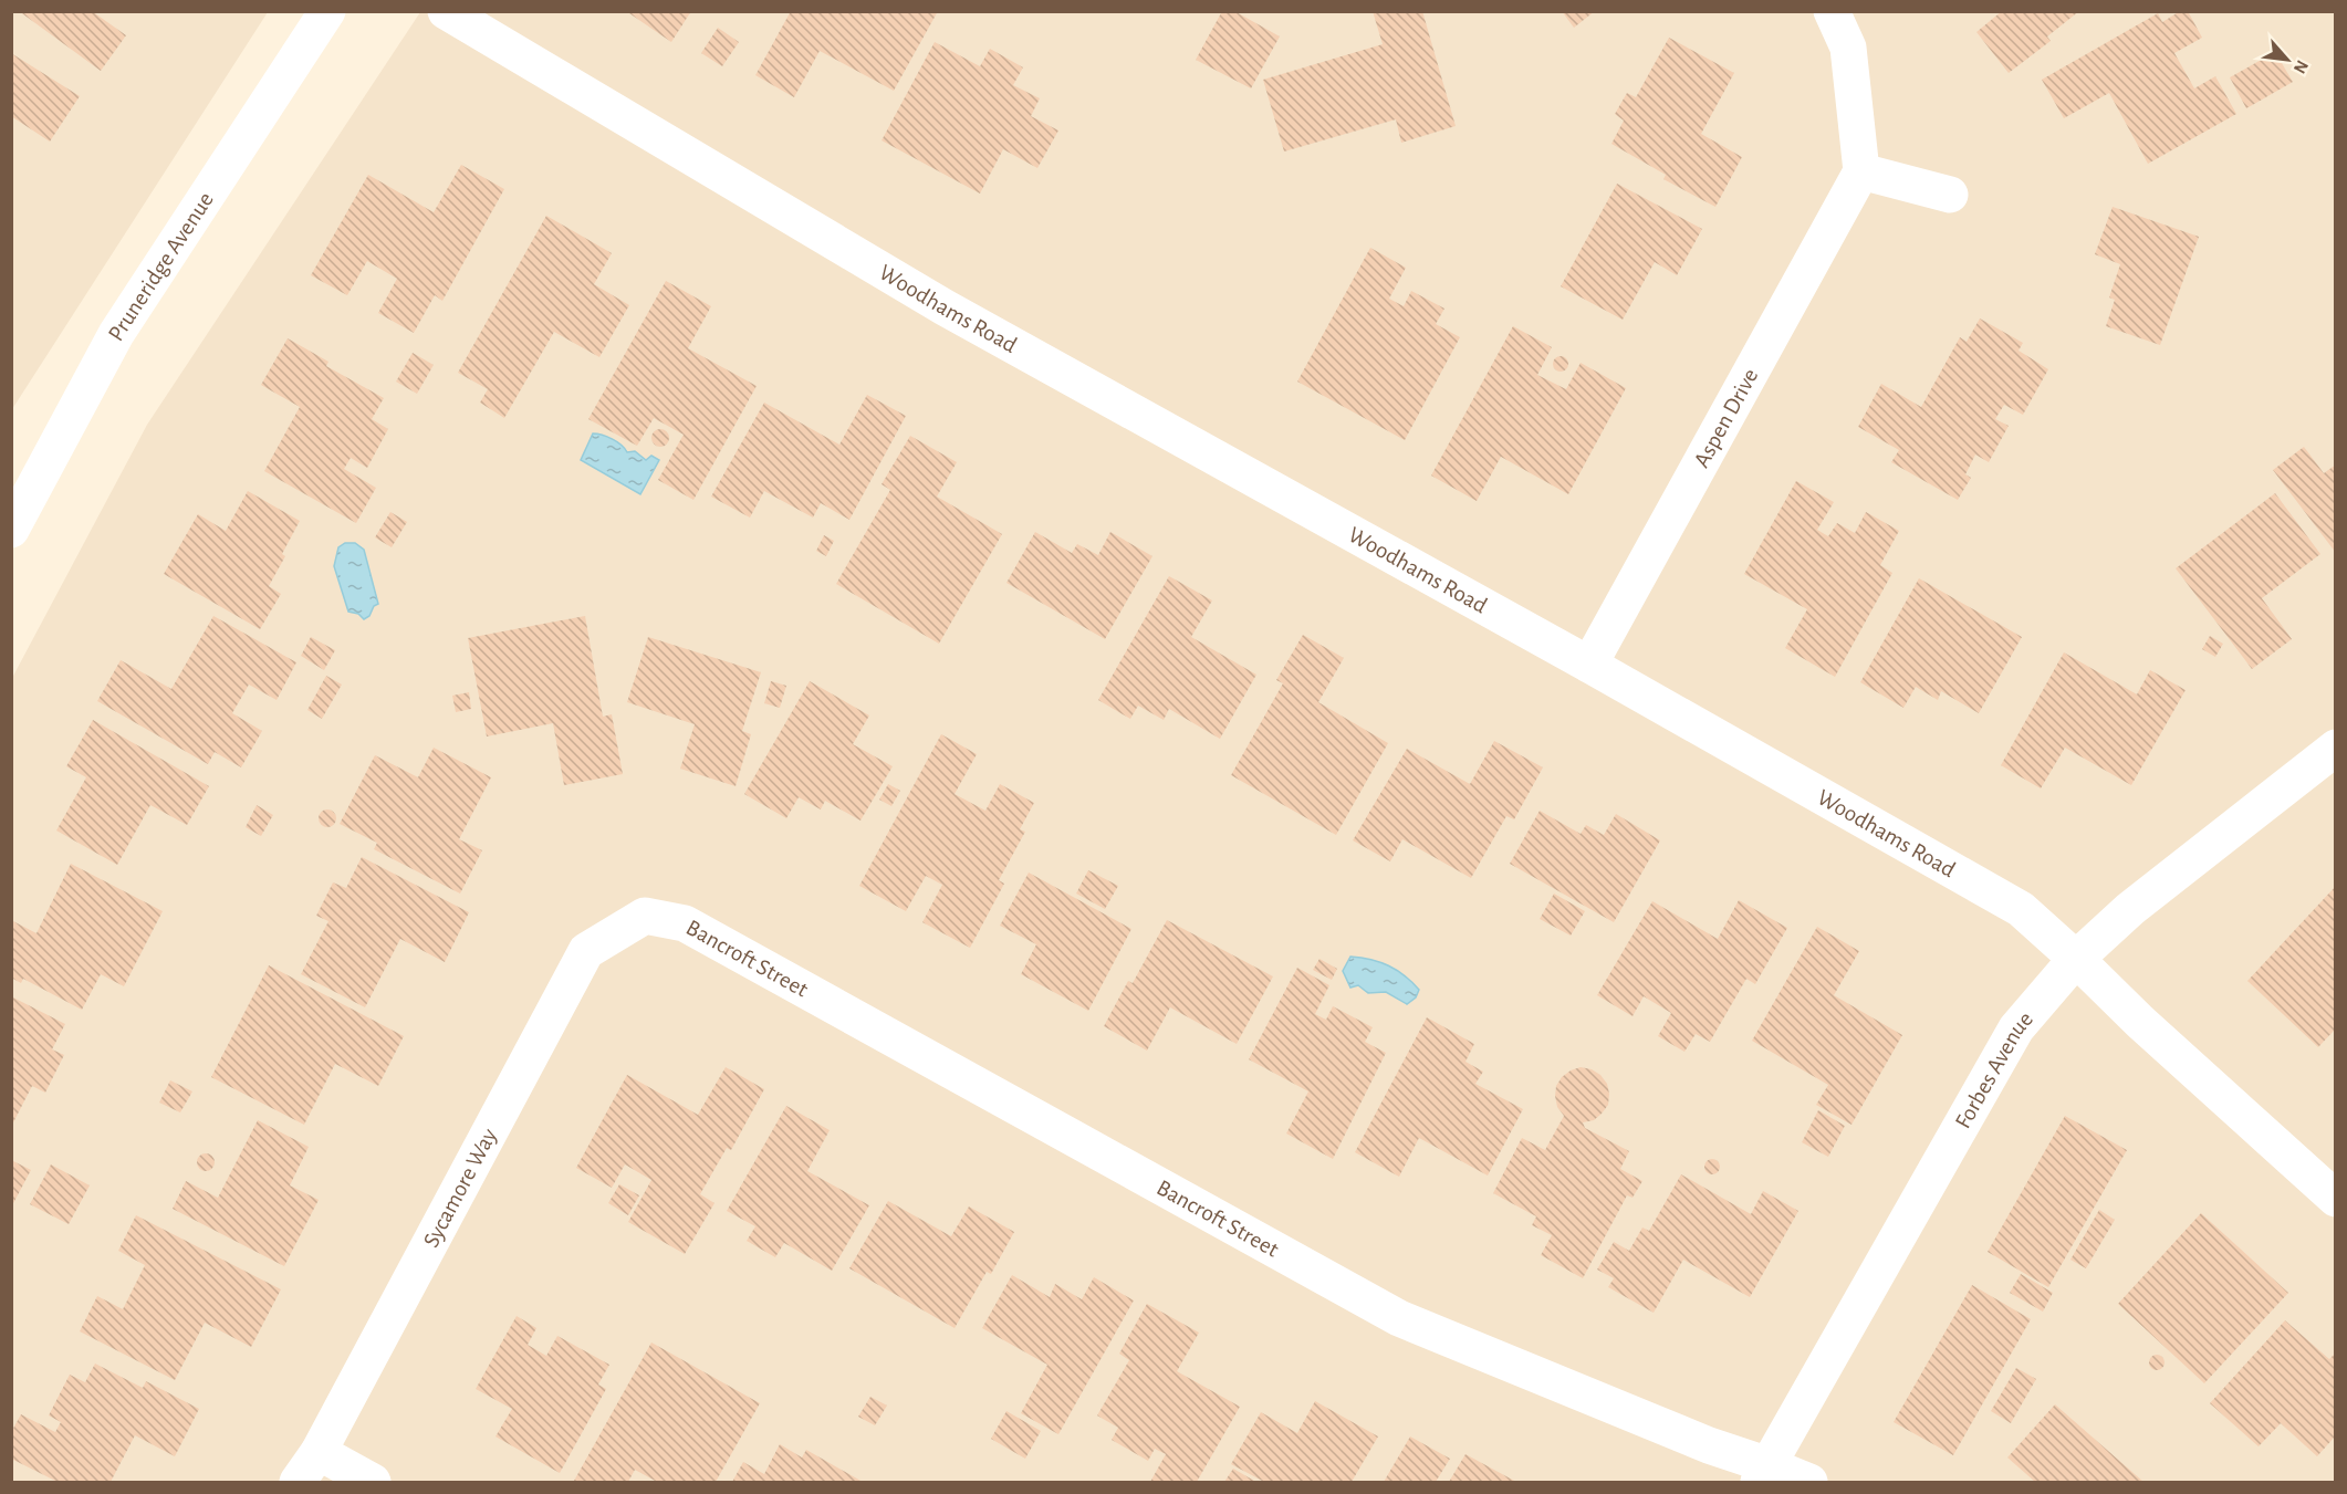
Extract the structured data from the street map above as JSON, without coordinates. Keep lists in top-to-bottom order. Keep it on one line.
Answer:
{"streets":{"street":["Pruneridge Avenue","Woodhams Road","Aspen Drive","Bancroft Street","Forbes Avenue","Sycamore Way"]},"crossings":[["Woodhams Road","Aspen Drive"],["Woodhams Road","Forbes Avenue"],["Bancroft Street","Forbes Avenue"],["Bancroft Street","Sycamore Way"]],"north":"bottom right"}
